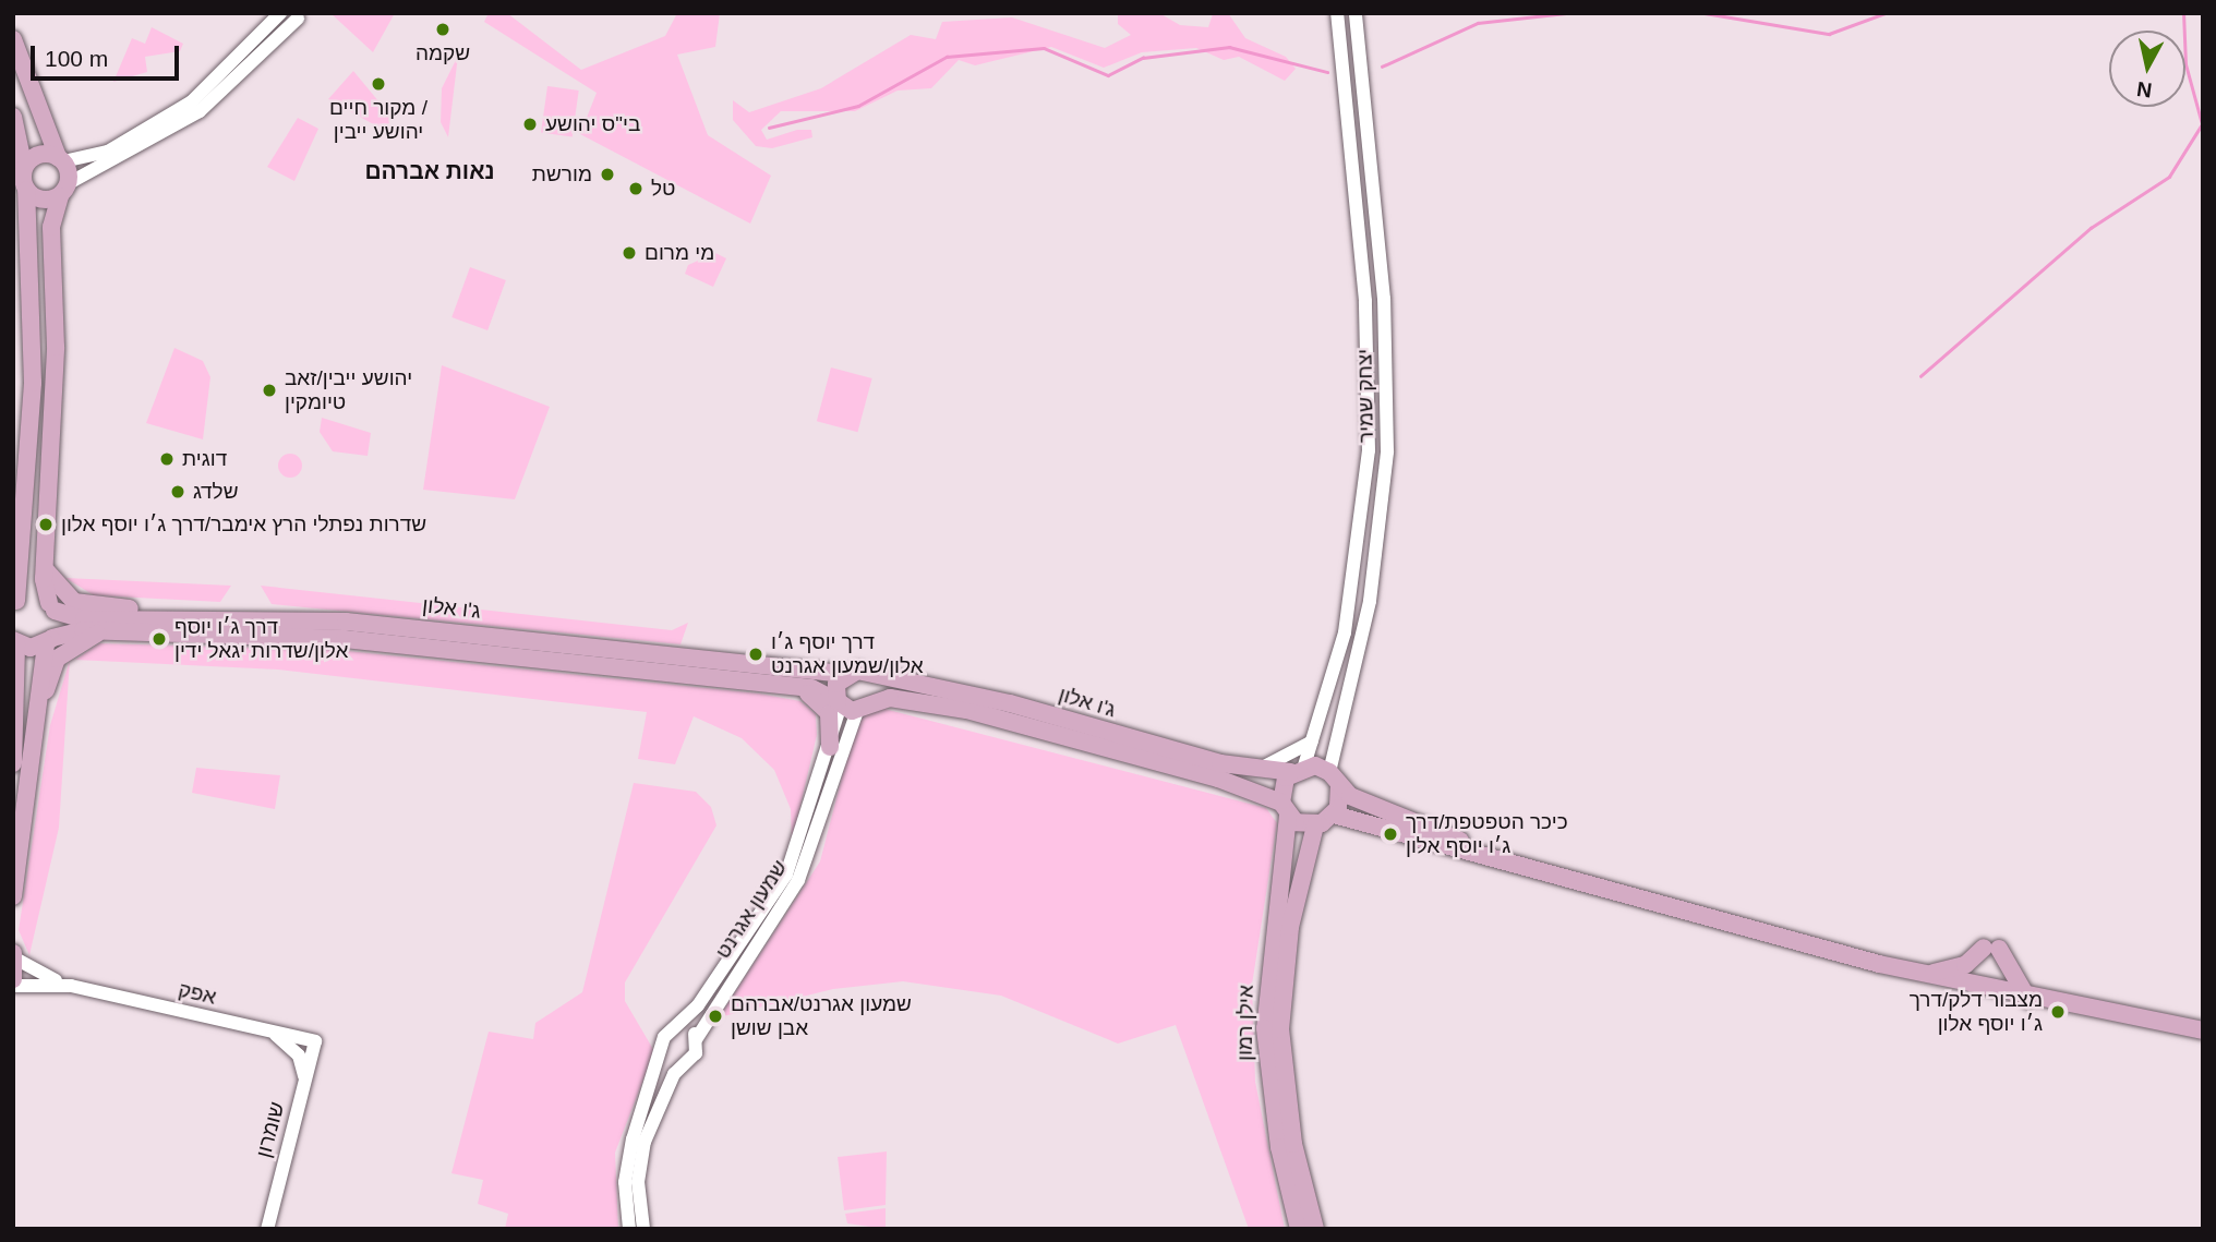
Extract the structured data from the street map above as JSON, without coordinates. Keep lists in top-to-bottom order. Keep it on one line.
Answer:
{"streets":{"main road":["ג'ו אלון","אילן רמון"],"street":["יצחק שמיר","שמעון אגרנט","אפק","שומרון"]},"crossings":[["יצחק שמיר","ג'ו אלון"],["יצחק שמיר","אילן רמון"],["ג'ו אלון","שמעון אגרנט"],["ג'ו אלון","אילן רמון"],["אפק","שומרון"]],"districts":["נאות אברהם"],"places":["שקמה","מקור חיים / יהושע ייבין","בי\"ס יהושע","מורשת","טל","מי מרום","יהושע ייבין/זאב טיומקין","דוגית","שלדג","שדרות נפתלי הרץ אימבר/דרך ג׳ו יוסף אלון","דרך ג׳ו יוסף אלון/שדרות יגאל ידין","דרך יוסף ג׳ו אלון/שמעון אגרנט","כיכר הטפטפת/דרך ג׳ו יוסף אלון","מצבור דלק/דרך ג׳ו יוסף אלון","שמעון אגרנט/אברהם אבן שושן"],"scale_bar":"100 m","north":"bottom"}
